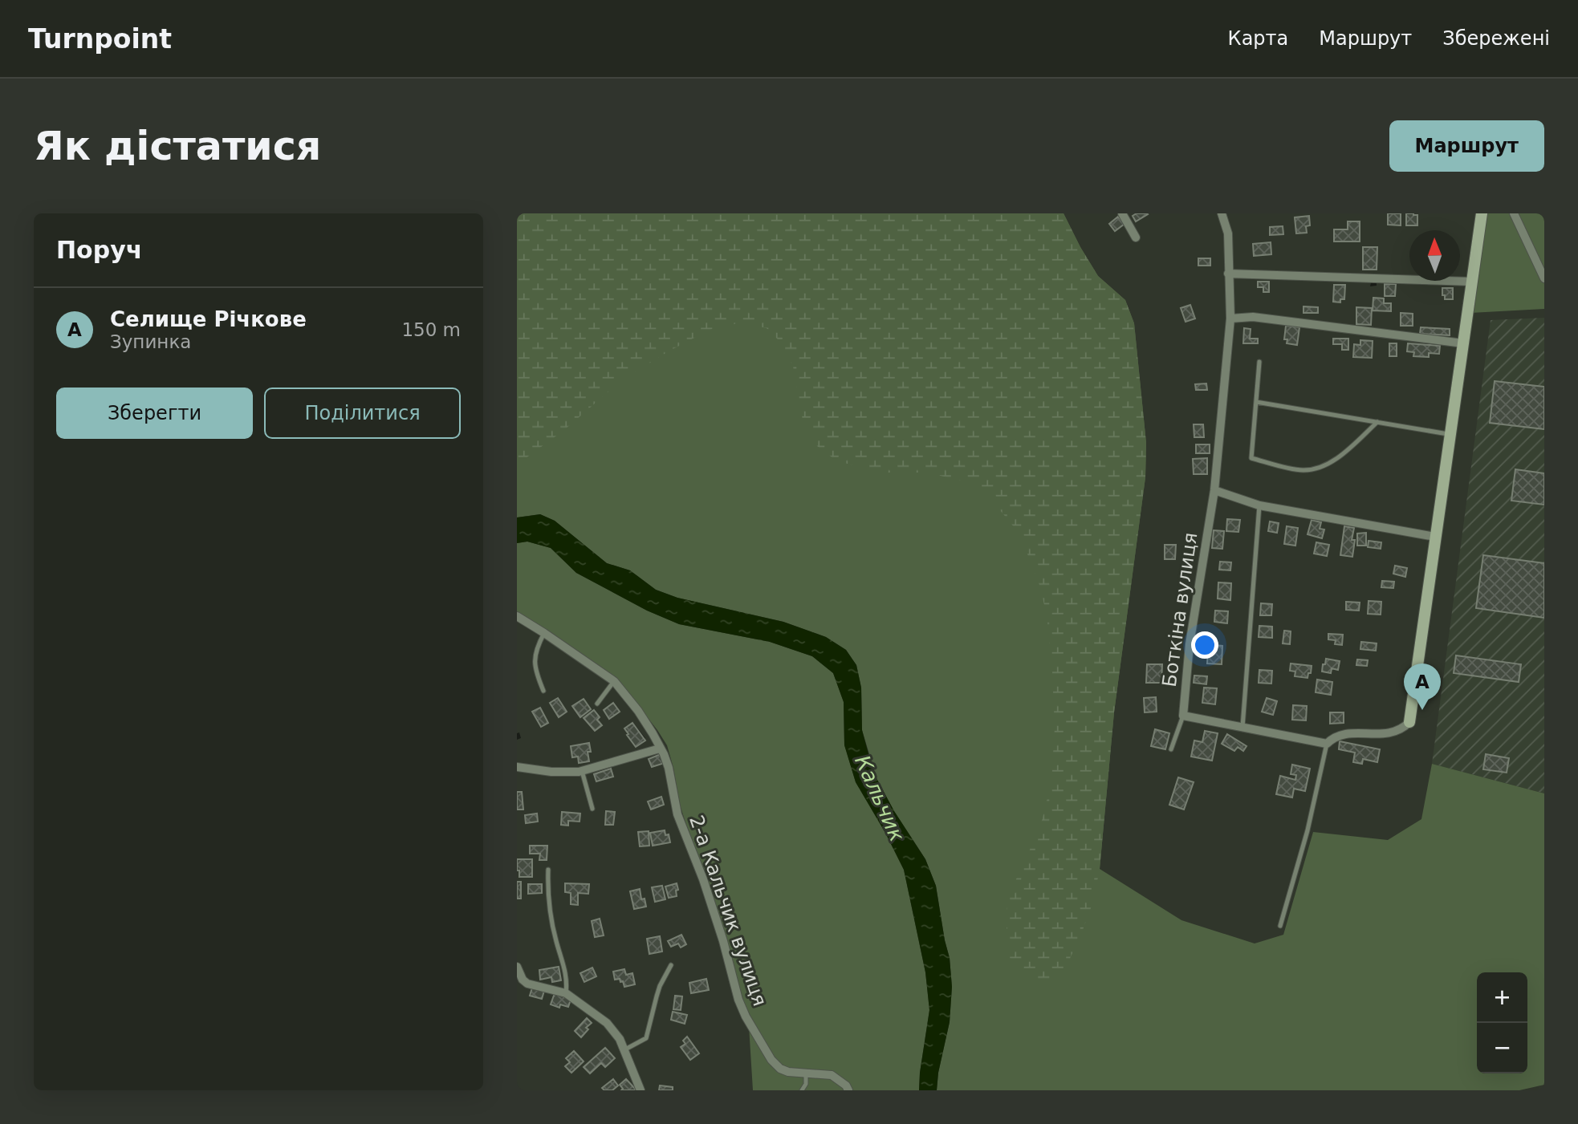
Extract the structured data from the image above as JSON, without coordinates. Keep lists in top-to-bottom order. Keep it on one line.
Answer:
{"streets":{"street":["Боткіна вулиця","2-а Кальчик вулиця"]},"water":["Кальчик"],"north":"top","page":{"header":"Turnpoint","nav":["Карта","Маршрут","Збережені"],"buttons":["Маршрут",["Зберегти","Поділитися"]],"title":"Як дістатися","heading":"Поруч","list":[{"mark":"A","name":"Селище Річкове","note":"Зупинка","value":"150 m"}],"pins":"A","map_buttons":["+","−"]}}
